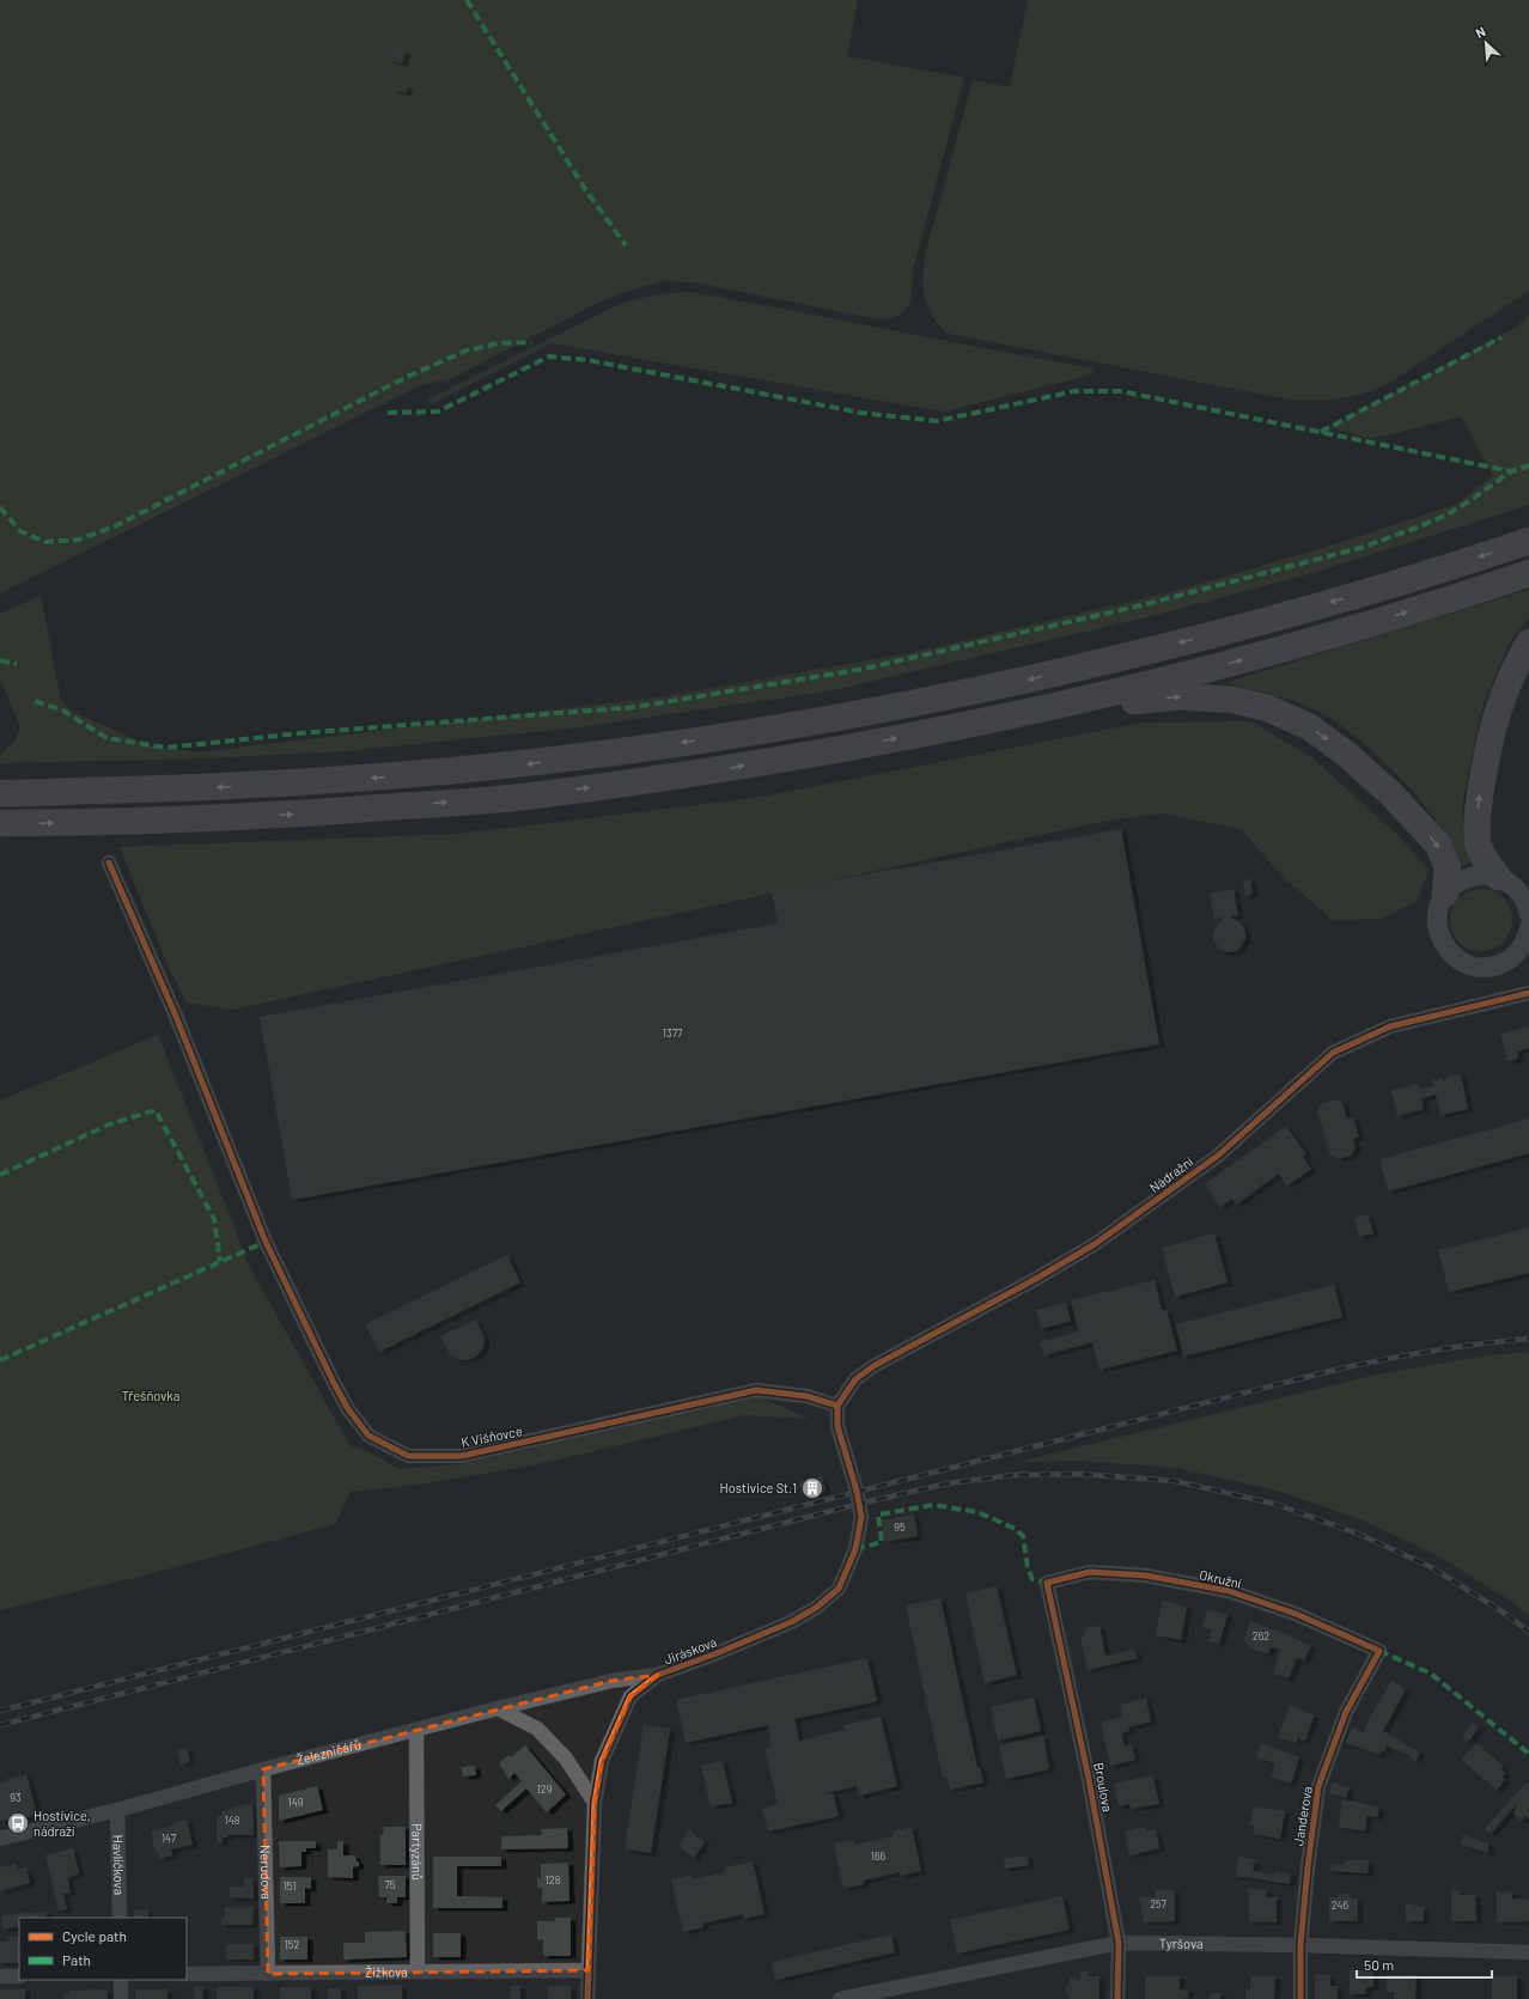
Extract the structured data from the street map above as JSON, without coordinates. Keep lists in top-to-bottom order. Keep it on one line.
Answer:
{"streets":{"street":["Nádražní","K Višňovce","Okružní","Jiráskova","Železničářů","Broulova","Janderova","Partyzánů","Havlíčkova","Nerudova","Tyršova","Žižkova"]},"crossings":[["Nádražní","K Višňovce"],["Nádražní","Jiráskova"],["K Višňovce","Jiráskova"],["Okružní","Broulova"],["Okružní","Janderova"],["Jiráskova","Železničářů"],["Jiráskova","Žižkova"],["Železničářů","Partyzánů"],["Železničářů","Havlíčkova"],["Železničářů","Nerudova"],["Broulova","Tyršova"],["Janderova","Tyršova"],["Partyzánů","Žižkova"],["Nerudova","Žižkova"]],"parks":["Třešňovka"],"places":{"building":["Hostivice St.1"],"bus stop":["Hostivice, nádraží"]},"house_numbers":["1377","95","262","129","93","149","148","147","166","128","75","151","257","246","152"],"legend":["Cycle path","Path"],"scale_bar":"50 m","north":"top left"}
